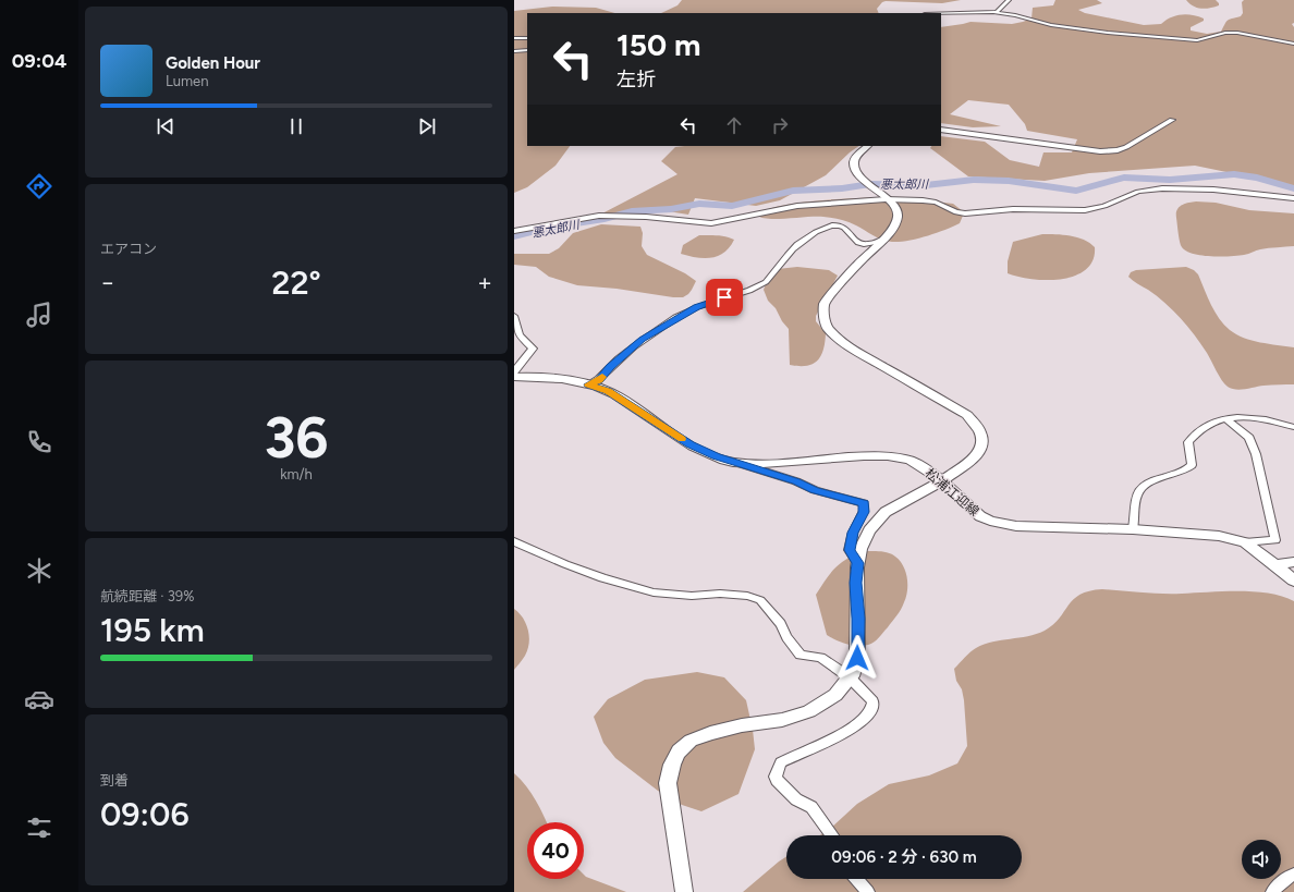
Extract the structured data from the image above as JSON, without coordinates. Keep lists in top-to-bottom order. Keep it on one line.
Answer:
{"streets":{"street":["松浦江迎線"]},"water":["悪太郎川"],"page":{"tabs":"09:04","turn":["150 m","左折"],"song":["Golden Hour","Lumen"],"tile":["エアコン",["36","km/h"],["航続距離 · 39%","195 km"],["到着","09:06"]],"heat":["−","22°","+"],"limit":"40","trip":"09:06 · 2 分 · 630 m"}}
